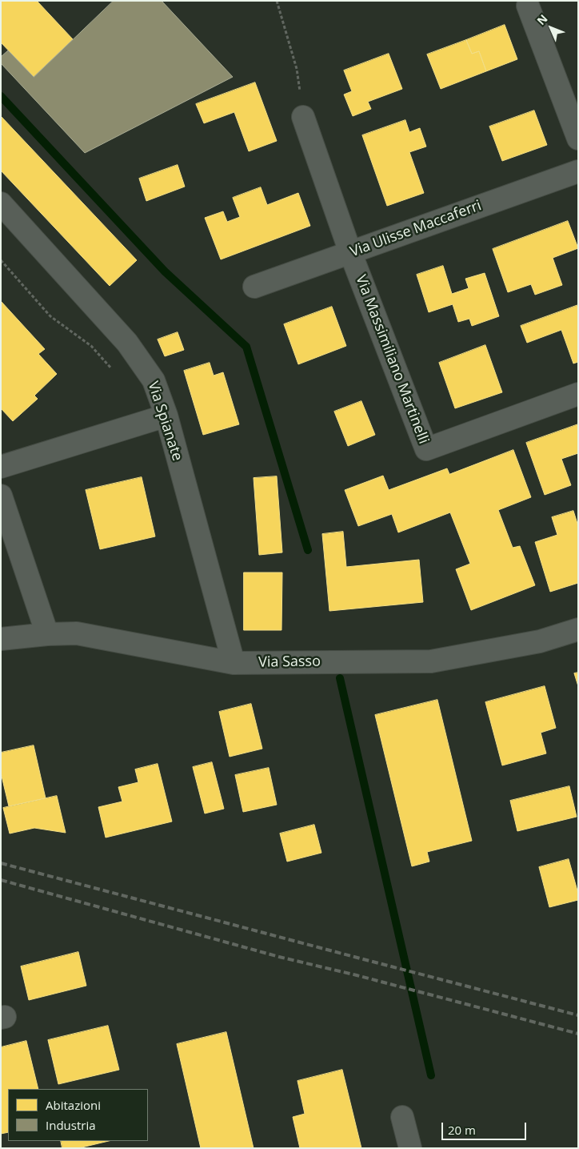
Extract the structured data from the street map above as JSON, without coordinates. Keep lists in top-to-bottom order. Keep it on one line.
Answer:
{"streets":{"street":["Via Ulisse Maccaferri","Via Massimiliano Martinelli","Via Spianate","Via Sasso"]},"crossings":[["Via Ulisse Maccaferri","Via Massimiliano Martinelli"],["Via Spianate","Via Sasso"]],"legend":["Abitazioni","Industria"],"scale_bar":"20 m","north":"top left"}
